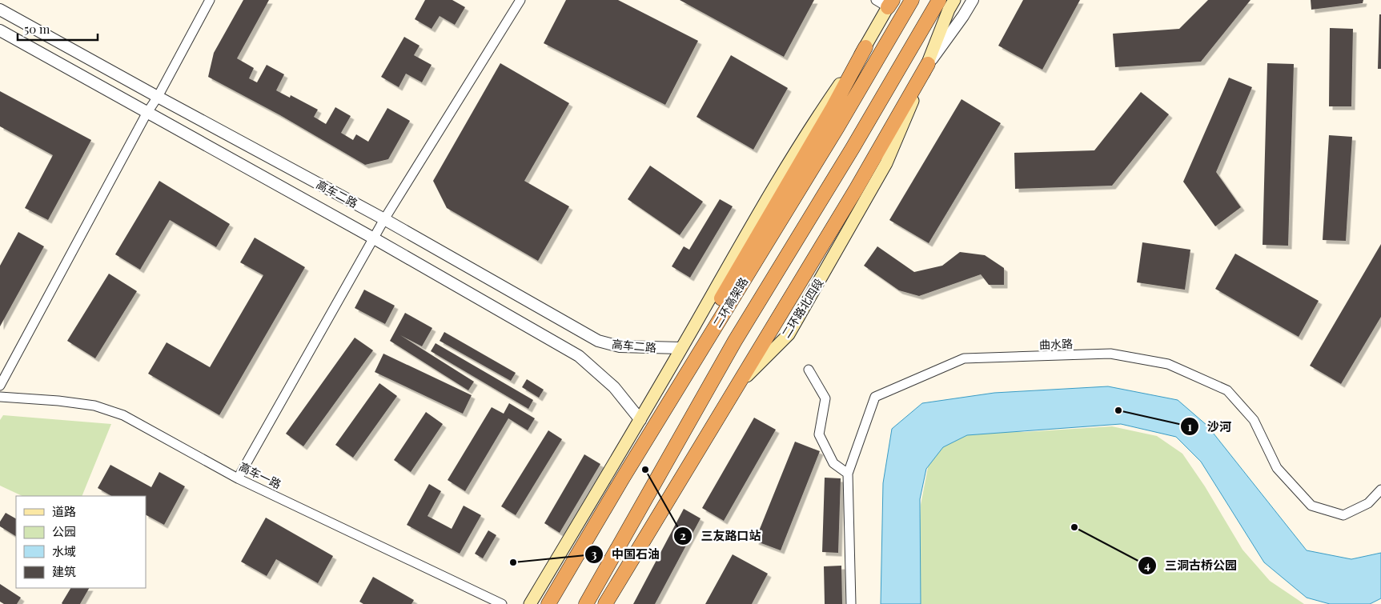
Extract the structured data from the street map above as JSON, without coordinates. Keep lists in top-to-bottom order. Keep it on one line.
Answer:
{"streets":{"highway":["二环高架路"],"main road":["二环路北四段"],"street":["高车二路","曲水路","高车一路"]},"places":["沙河","三友路口站","三洞古桥公园","中国石油"],"legend":["道路","公园","水域","建筑"],"scale_bar":"50 m"}
